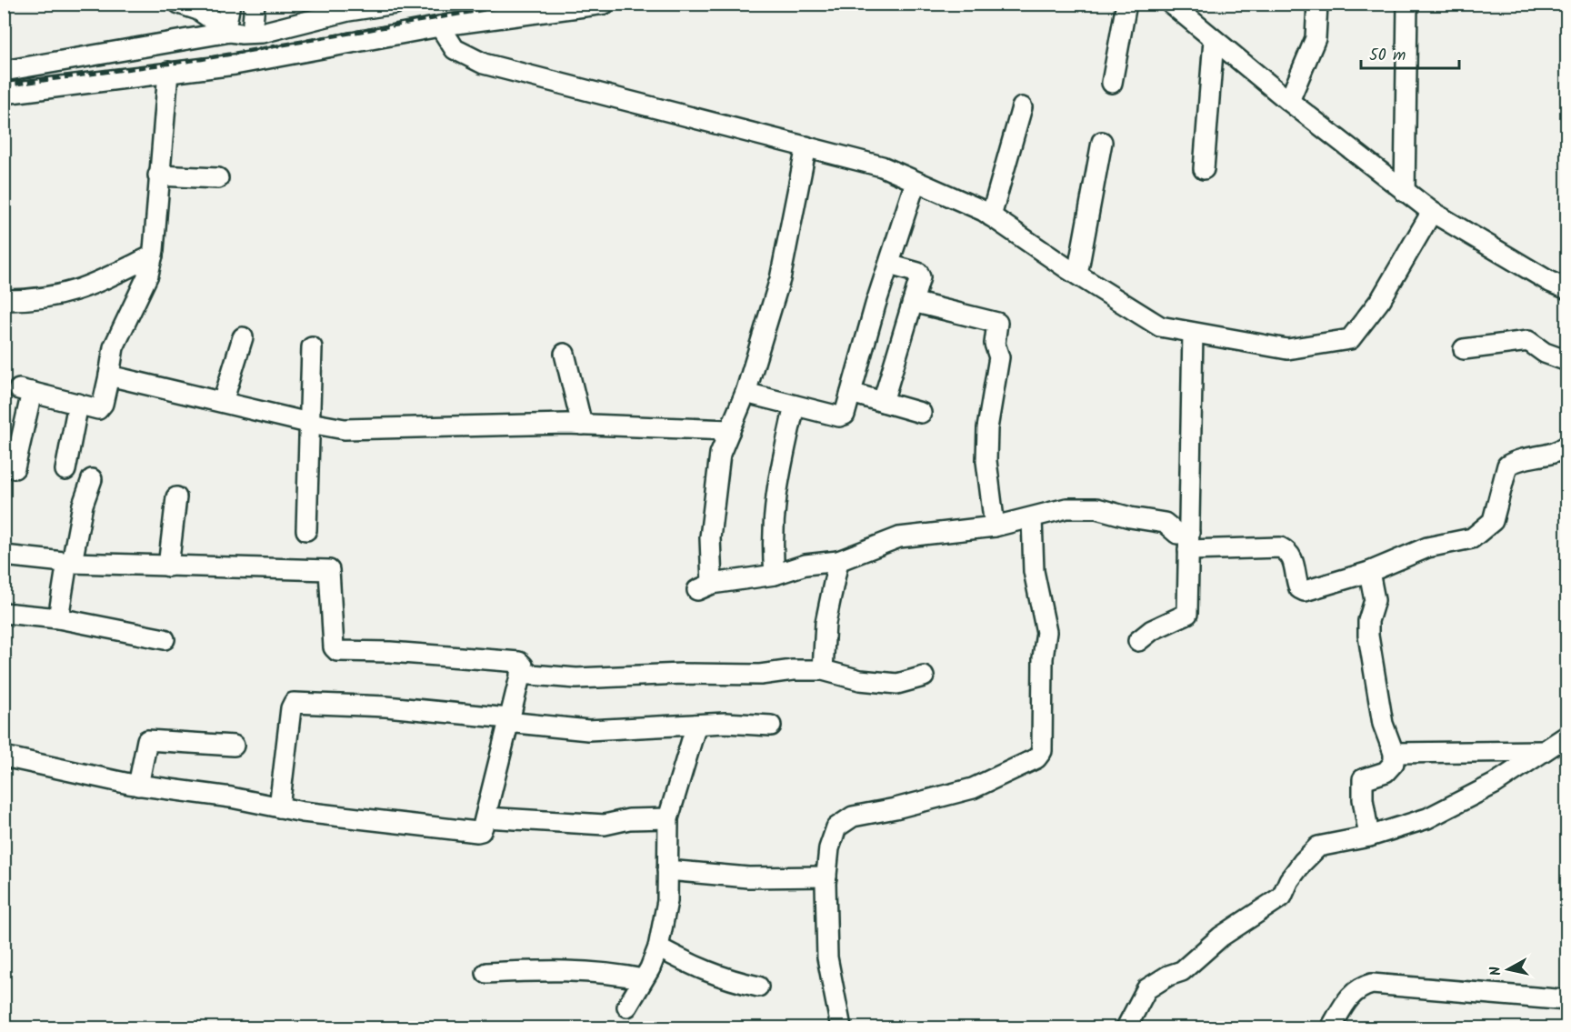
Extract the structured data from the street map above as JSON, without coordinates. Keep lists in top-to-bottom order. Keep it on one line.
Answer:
{"scale_bar":"50 m","north":"left"}
